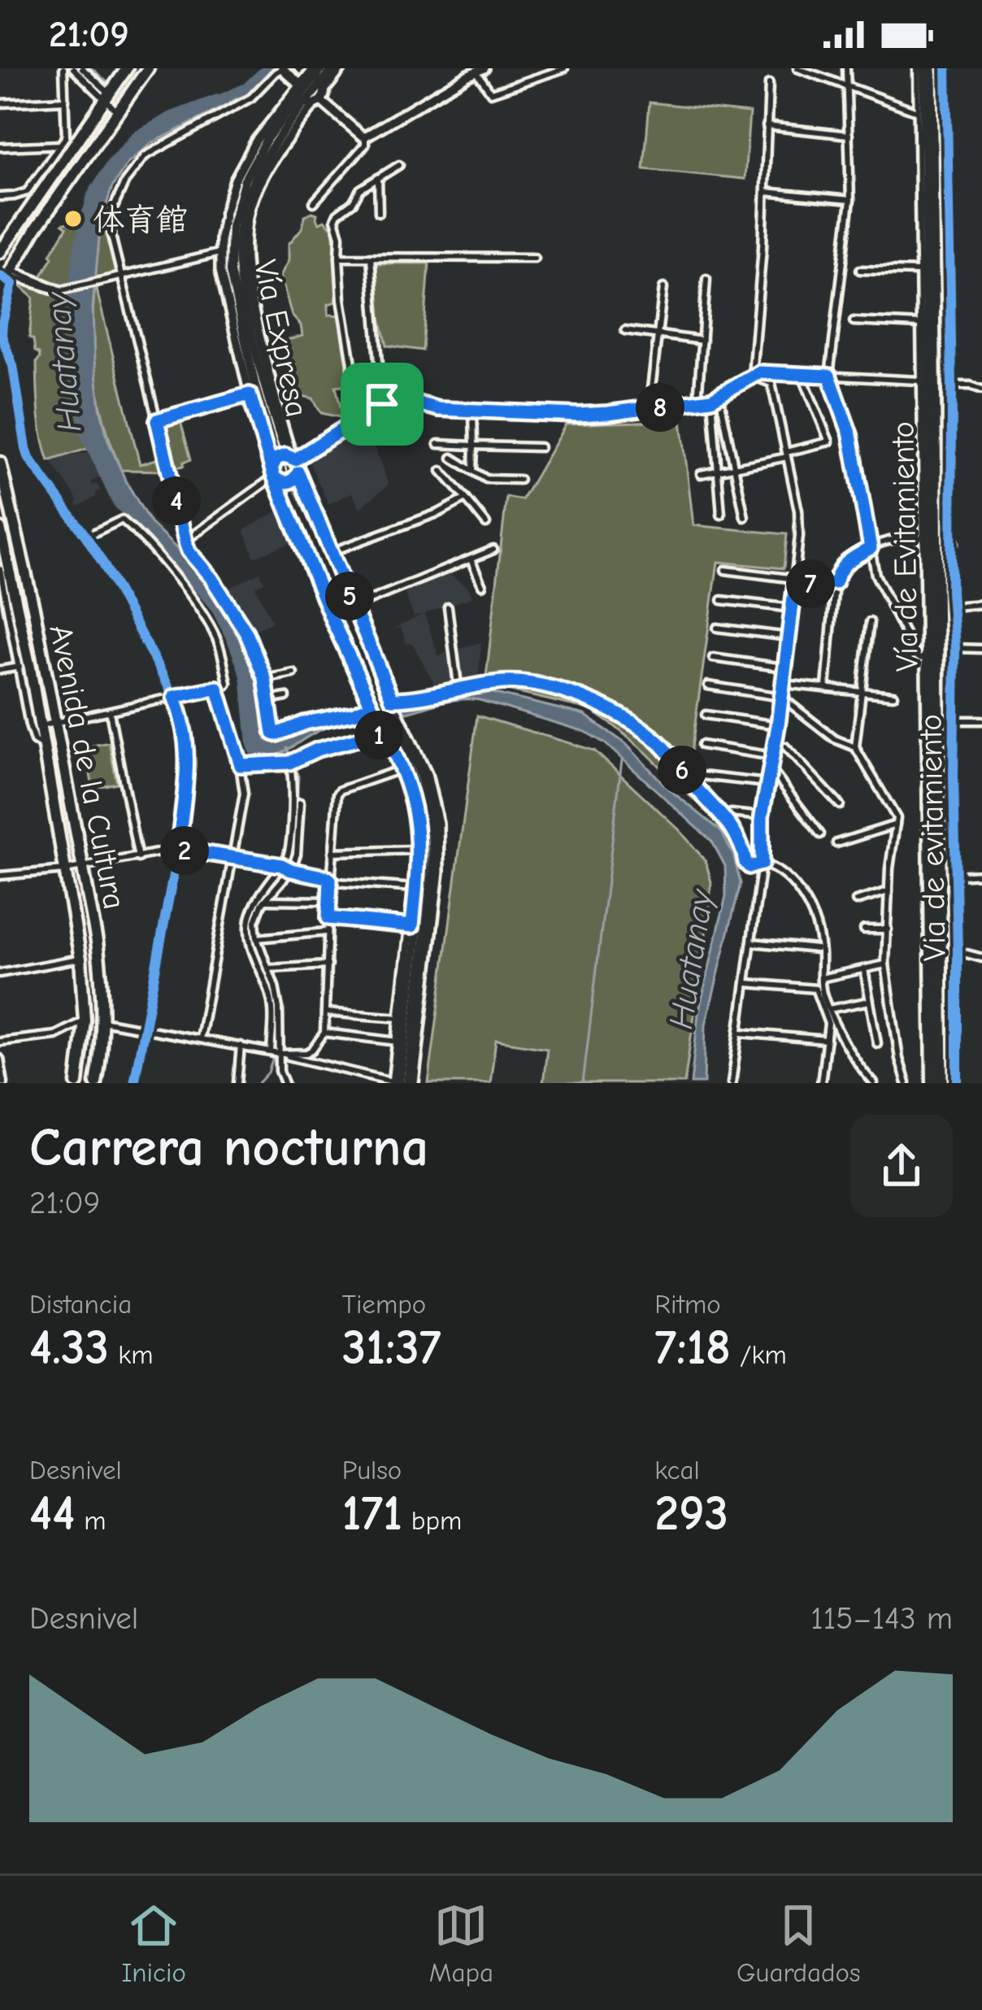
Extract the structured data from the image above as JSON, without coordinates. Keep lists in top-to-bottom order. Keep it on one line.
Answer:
{"streets":{"highway":["Vía de Evitamiento","Avenida de la Cultura"],"main road":["Vía Expresa"],"street":["Via de evitamiento"]},"crossings":[["Vía de Evitamiento","Via de evitamiento"]],"water":["Huatanay"],"places":["体育館"],"page":{"status":"21:09","pins":["8","4","7","5","1","6","2"],"heading":["Carrera nocturna","21:09"],"stats":[["Distancia","4.33 km"],["Tiempo","31:37"],["Ritmo","7:18 /km"],["Desnivel","44 m"],["Pulso","171 bpm"],["kcal","293"]],"chart":["Desnivel","115–143 m"],"tabs":["Inicio","Mapa","Guardados"]}}
